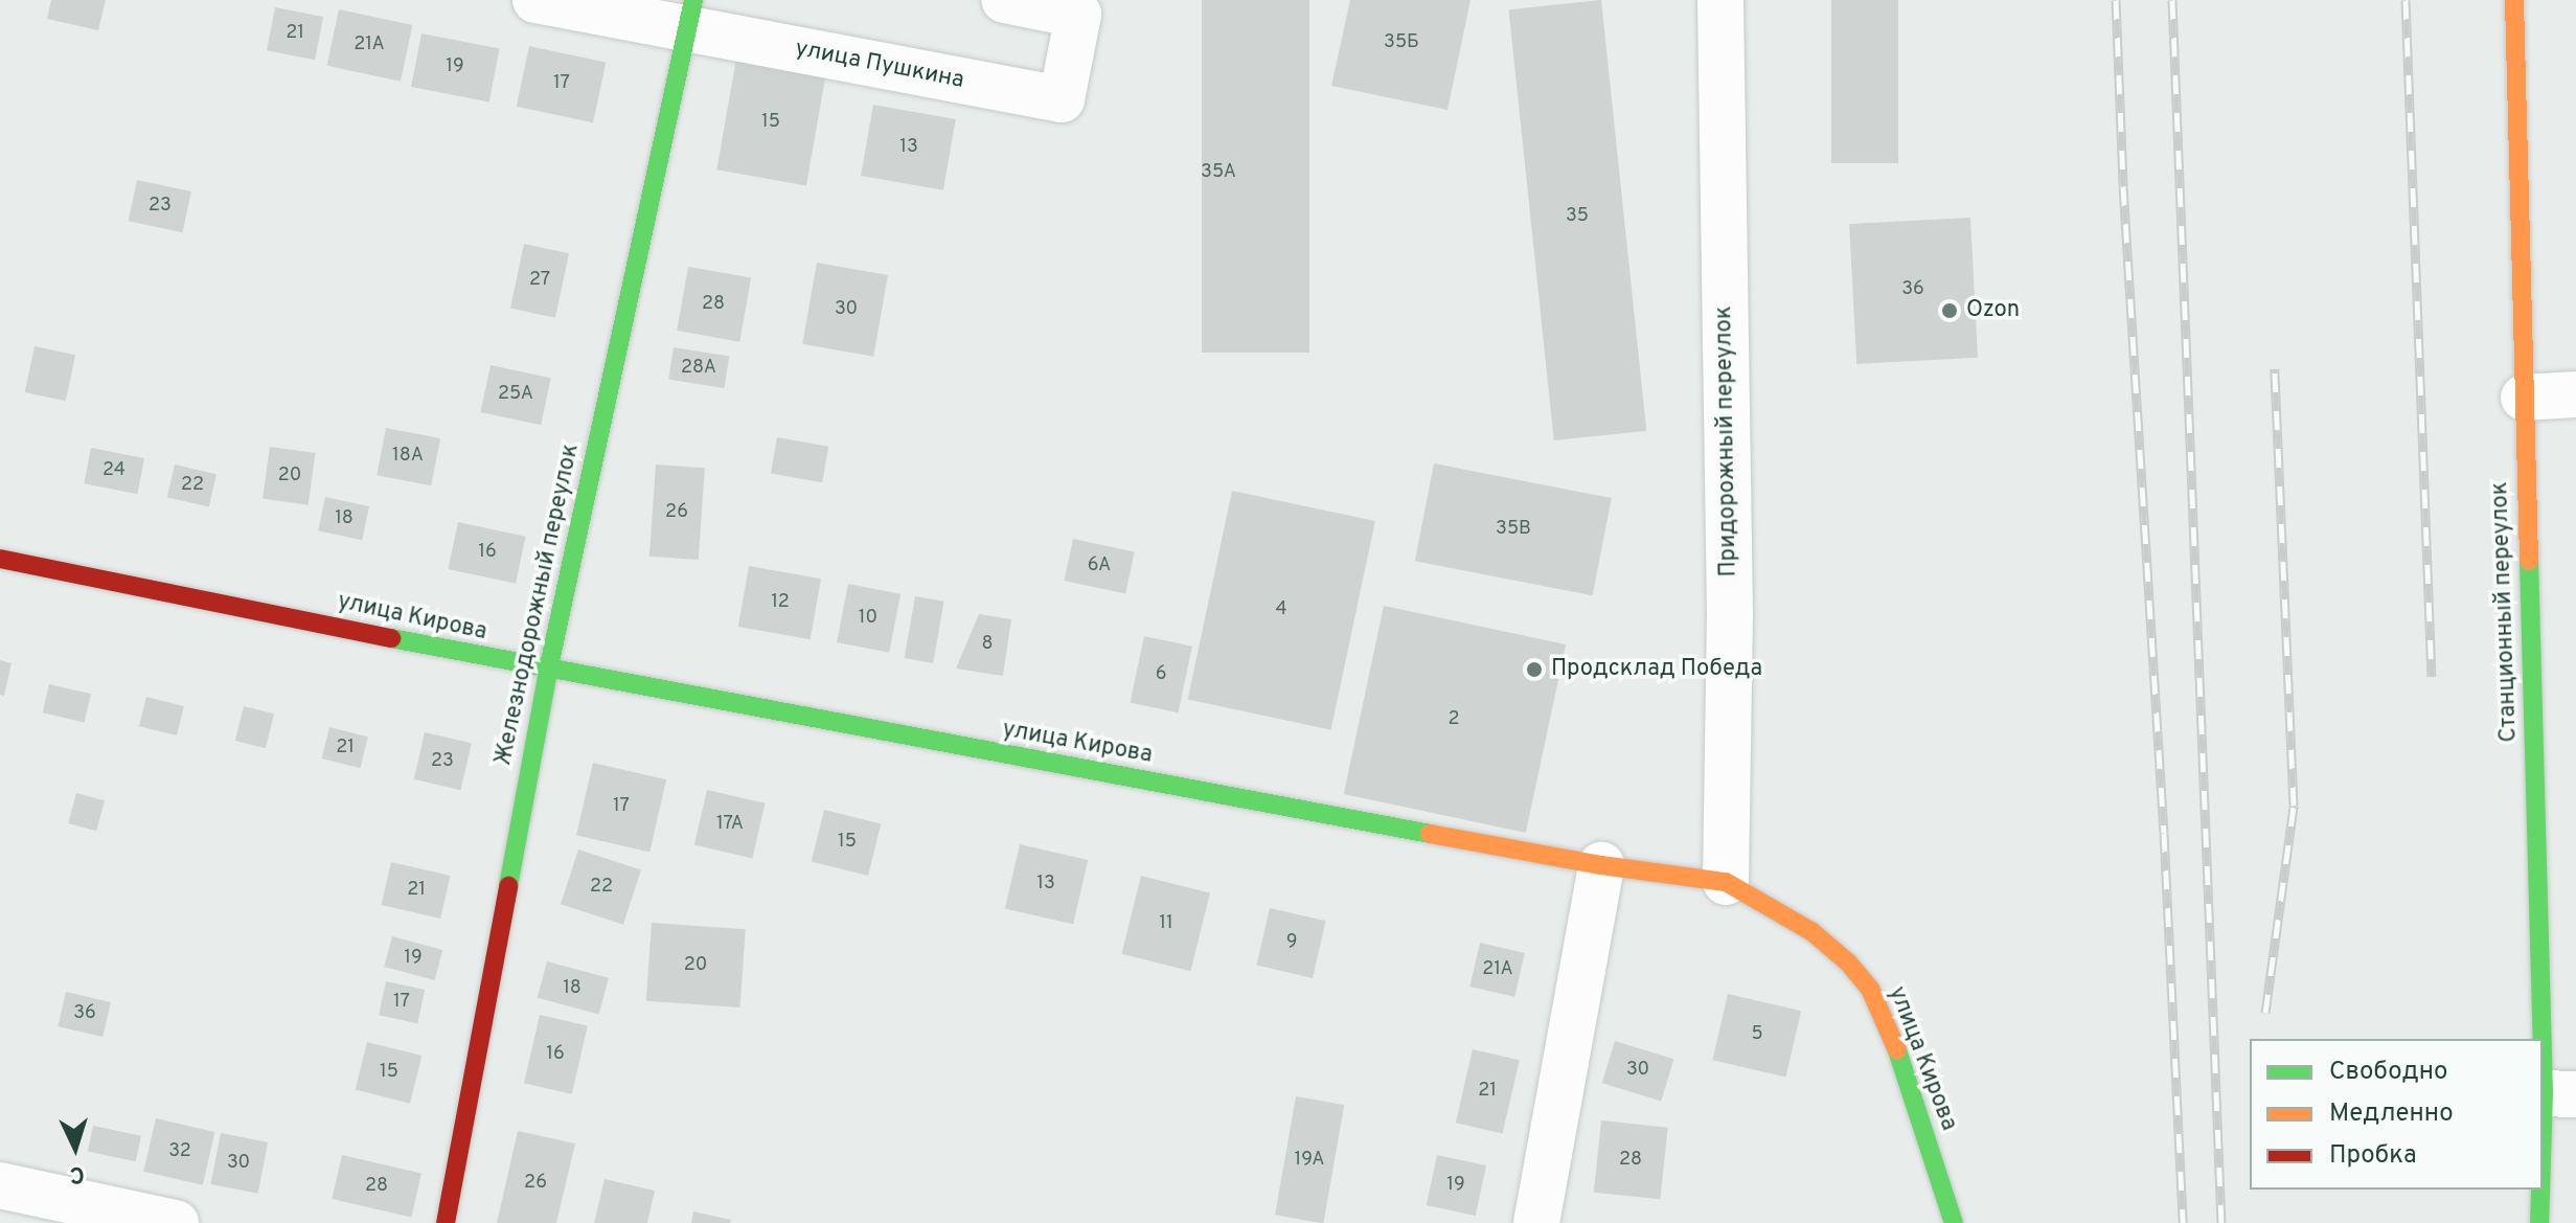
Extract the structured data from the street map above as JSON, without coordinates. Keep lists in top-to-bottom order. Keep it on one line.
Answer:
{"streets":{"street":["улица Пушкина","Придорожный переулок","Железнодорожный переулок","Станционный переулок","улица Кирова"]},"crossings":[["улица Пушкина","Железнодорожный переулок"],["Придорожный переулок","улица Кирова"],["Железнодорожный переулок","улица Кирова"]],"places":["Ozon","Продсклад Победа"],"house_numbers":["21","35Б","21А","19","17","15","13","35А","23","35","27","36","28","30","28А","25А","18А","24","20","22","26","18","35В","16","6А","12","4","10","8","6","2","21","23","17","17А","15","13","22","21","11","9","19","20","21А","18","17","36","5","16","30","15","21","32","19А","28","30","26","19","28"],"legend":["Свободно","Медленно","Пробка"],"north":"bottom"}
